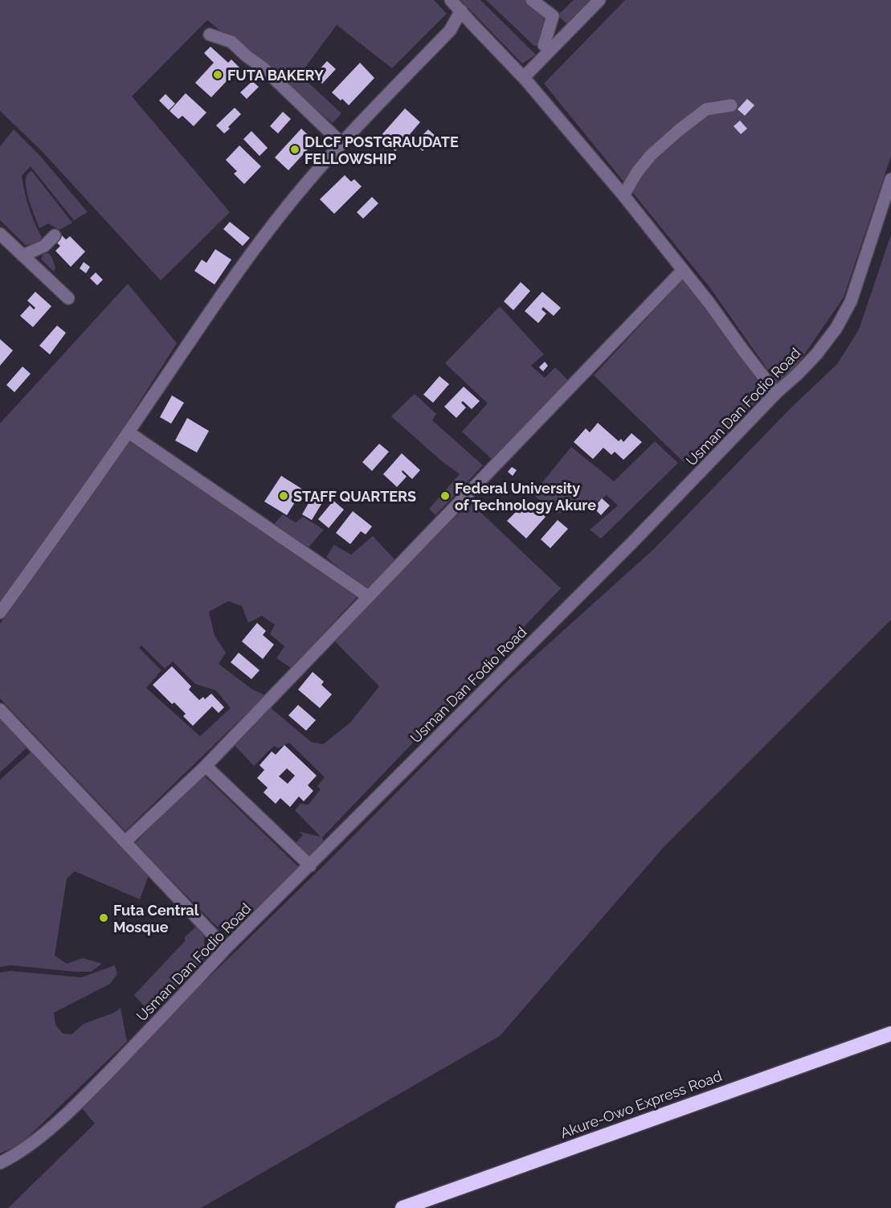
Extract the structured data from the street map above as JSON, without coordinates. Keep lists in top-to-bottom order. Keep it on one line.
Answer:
{"streets":{"highway":["Akure-Owo Express Road"],"street":["Usman Dan Fodio Road"]},"places":["FUTA BAKERY","DLCF POSTGRAUDATE FELLOWSHIP","STAFF QUARTERS","Federal University of Technology Akure","Futa Central Mosque"]}
